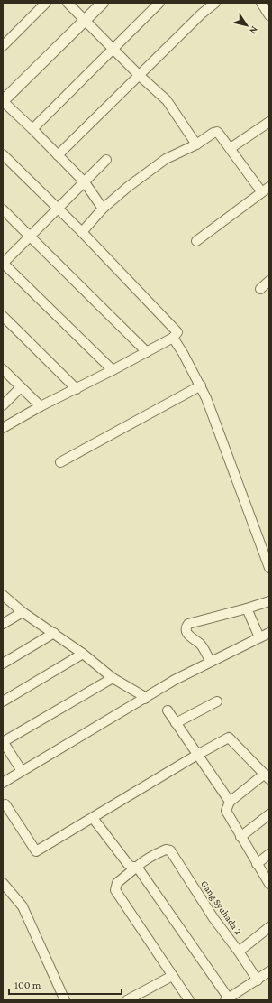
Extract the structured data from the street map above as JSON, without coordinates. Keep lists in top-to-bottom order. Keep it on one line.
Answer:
{"streets":{"street":["Gang Syuhada 2"]},"scale_bar":"100 m","north":"bottom right"}
